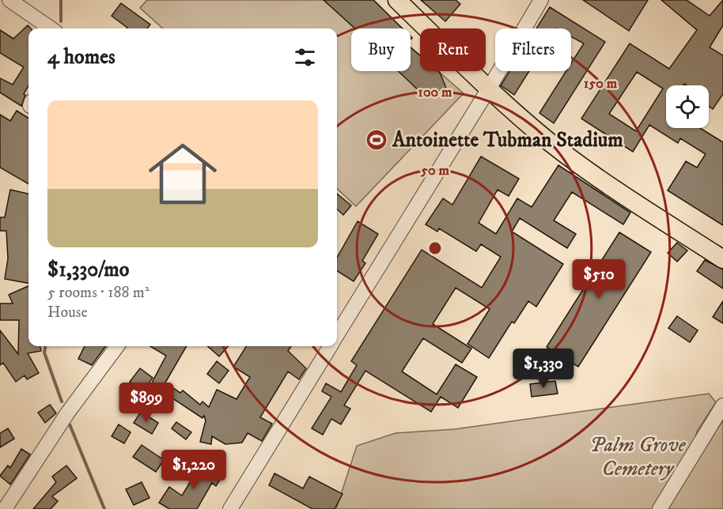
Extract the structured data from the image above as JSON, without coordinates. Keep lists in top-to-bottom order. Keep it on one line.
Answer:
{"parks":["Palm Grove Cemetery"],"places":{"sports":["Antoinette Tubman Stadium"]},"page":{"chip":["Buy","Rent","Filters"],"heading":"4 homes","list":[{"name":"$1,330/mo","note":"5 rooms · 188 m² · House"}],"price":["$510","$1,330","$899","$1,220"]},"rings":["150 m","100 m","50 m"]}
